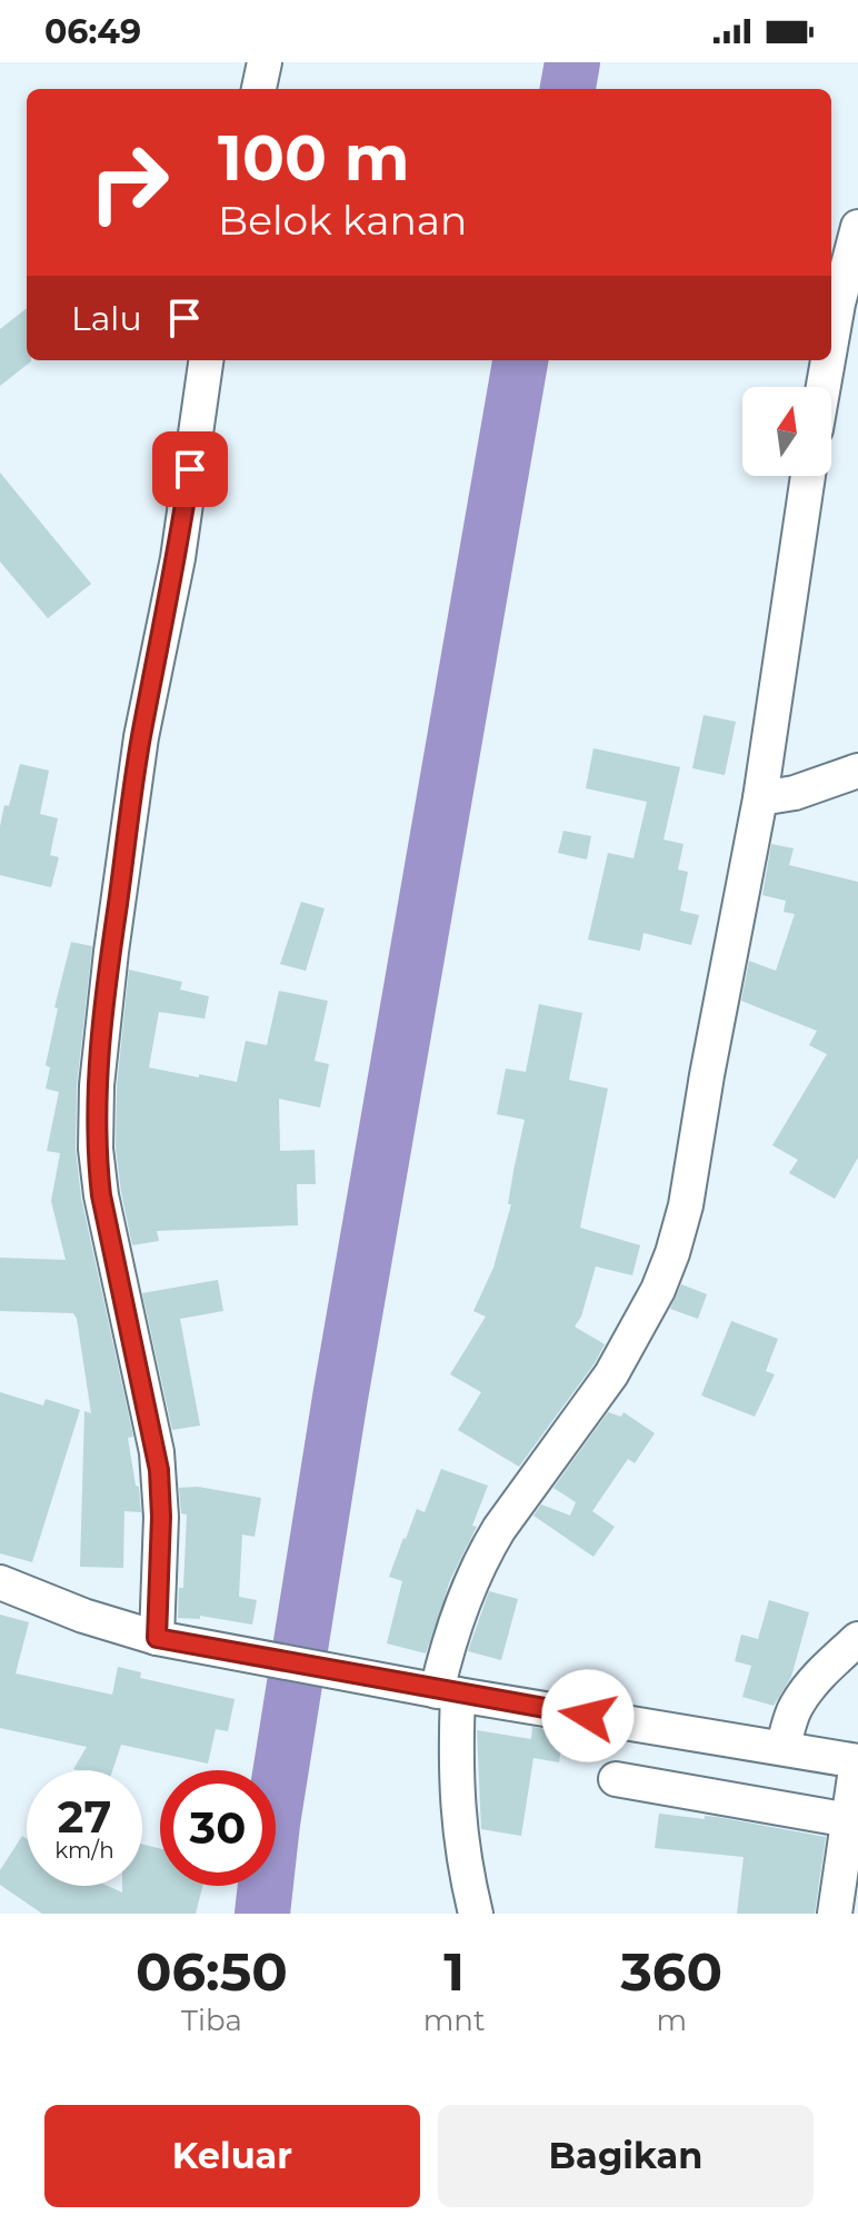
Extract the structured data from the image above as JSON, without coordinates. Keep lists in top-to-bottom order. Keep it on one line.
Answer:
{"north":"top","page":{"status":"06:49","turn":["100 m","Belok kanan"],"then":"Lalu","speed":"27 km/h","limit":"30","eta":["06:50","Tiba","1","mnt","360","m"],"buttons":["Keluar","Bagikan"]}}
